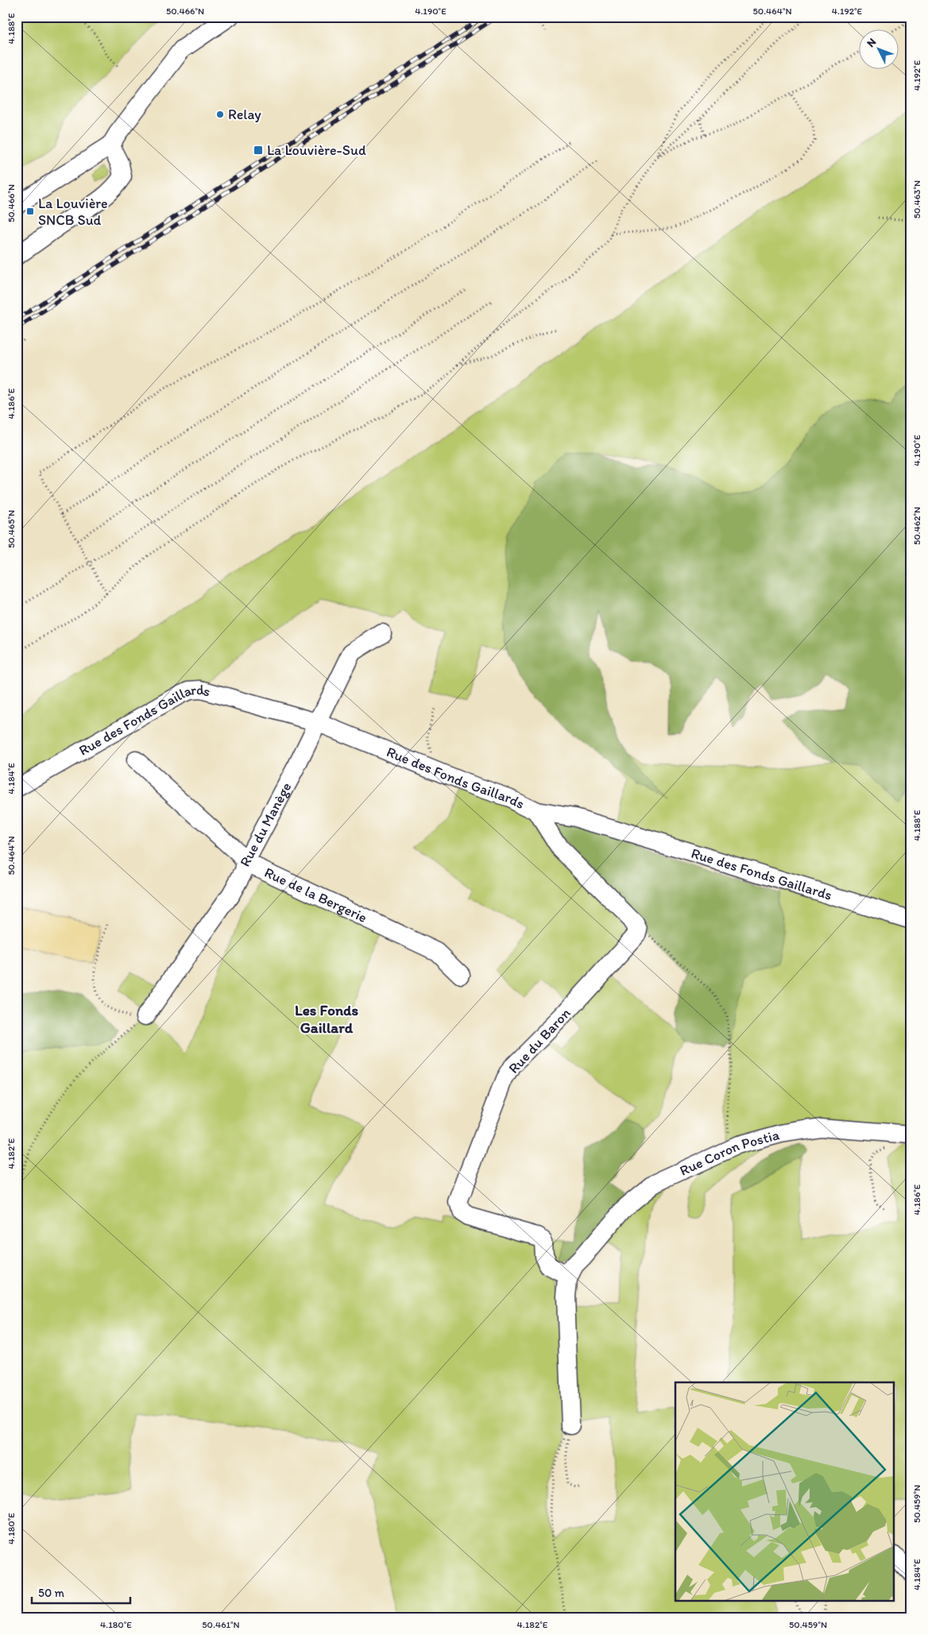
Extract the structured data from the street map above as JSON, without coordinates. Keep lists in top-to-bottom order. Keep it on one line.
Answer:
{"streets":{"street":["Rue des Fonds Gaillards","Rue du Manège","Rue de la Bergerie","Rue du Baron","Rue Coron Postia"]},"crossings":[["Rue des Fonds Gaillards","Rue du Manège"],["Rue du Manège","Rue de la Bergerie"],["Rue du Baron","Rue Coron Postia"]],"districts":["Les Fonds Gaillard"],"places":{"other":["Relay"],"transit":["La Louvière-Sud","La Louvière SNCB Sud"]},"scale_bar":"50 m","north":"top left","coordinates":["50.466°N","4.190°E","50.464°N","4.192°E","4.188°E","50.463°N","4.186°E","50.462°N","50.465°N","4.184°E","4.182°E","50.459°N","4.180°E","50.461°N"]}
